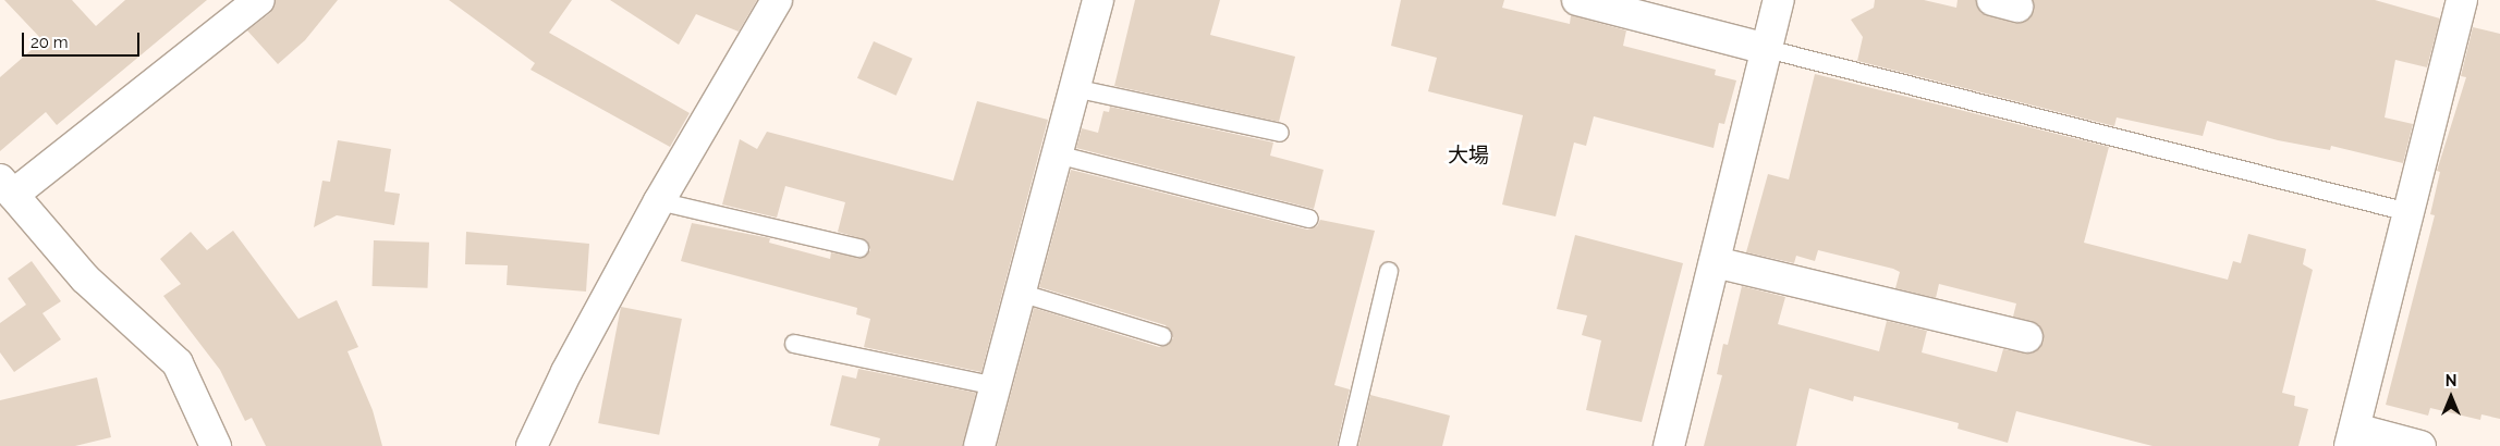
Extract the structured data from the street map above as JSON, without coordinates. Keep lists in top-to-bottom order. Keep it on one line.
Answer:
{"districts":["大場"],"scale_bar":"20 m","north":"top"}
